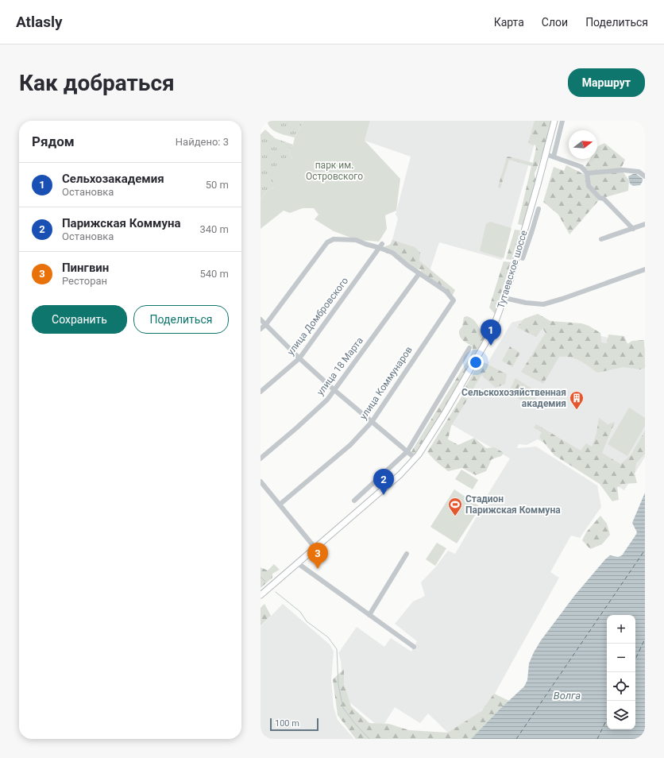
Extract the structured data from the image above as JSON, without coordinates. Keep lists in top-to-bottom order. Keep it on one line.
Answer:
{"streets":{"main road":["Тутаевское шоссе"],"street":["улица Домбровского","улица 18 Марта","улица Коммунаров"]},"crossings":[["улица 18 Марта","улица Коммунаров"]],"water":["Волга"],"parks":["парк им. Островского"],"places":{"building":["Сельскохозяйственная академия"],"sports":["Стадион Парижская Коммуна"]},"scale_bar":"100 m","north":"right","page":{"header":"Atlasly","nav":["Карта","Слои","Поделиться"],"buttons":["Маршрут",["Сохранить","Поделиться"]],"title":"Как добраться","heading":["Рядом","Найдено: 3"],"list":[{"mark":"1","name":"Сельхозакадемия","note":"Остановка","value":"50 m"},{"mark":"2","name":"Парижская Коммуна","note":"Остановка","value":"340 m"},{"mark":"3","name":"Пингвин","note":"Ресторан","value":"540 m"}],"pins":["1","2","3"],"map_buttons":["+","−"],"scale":"100 m"}}
